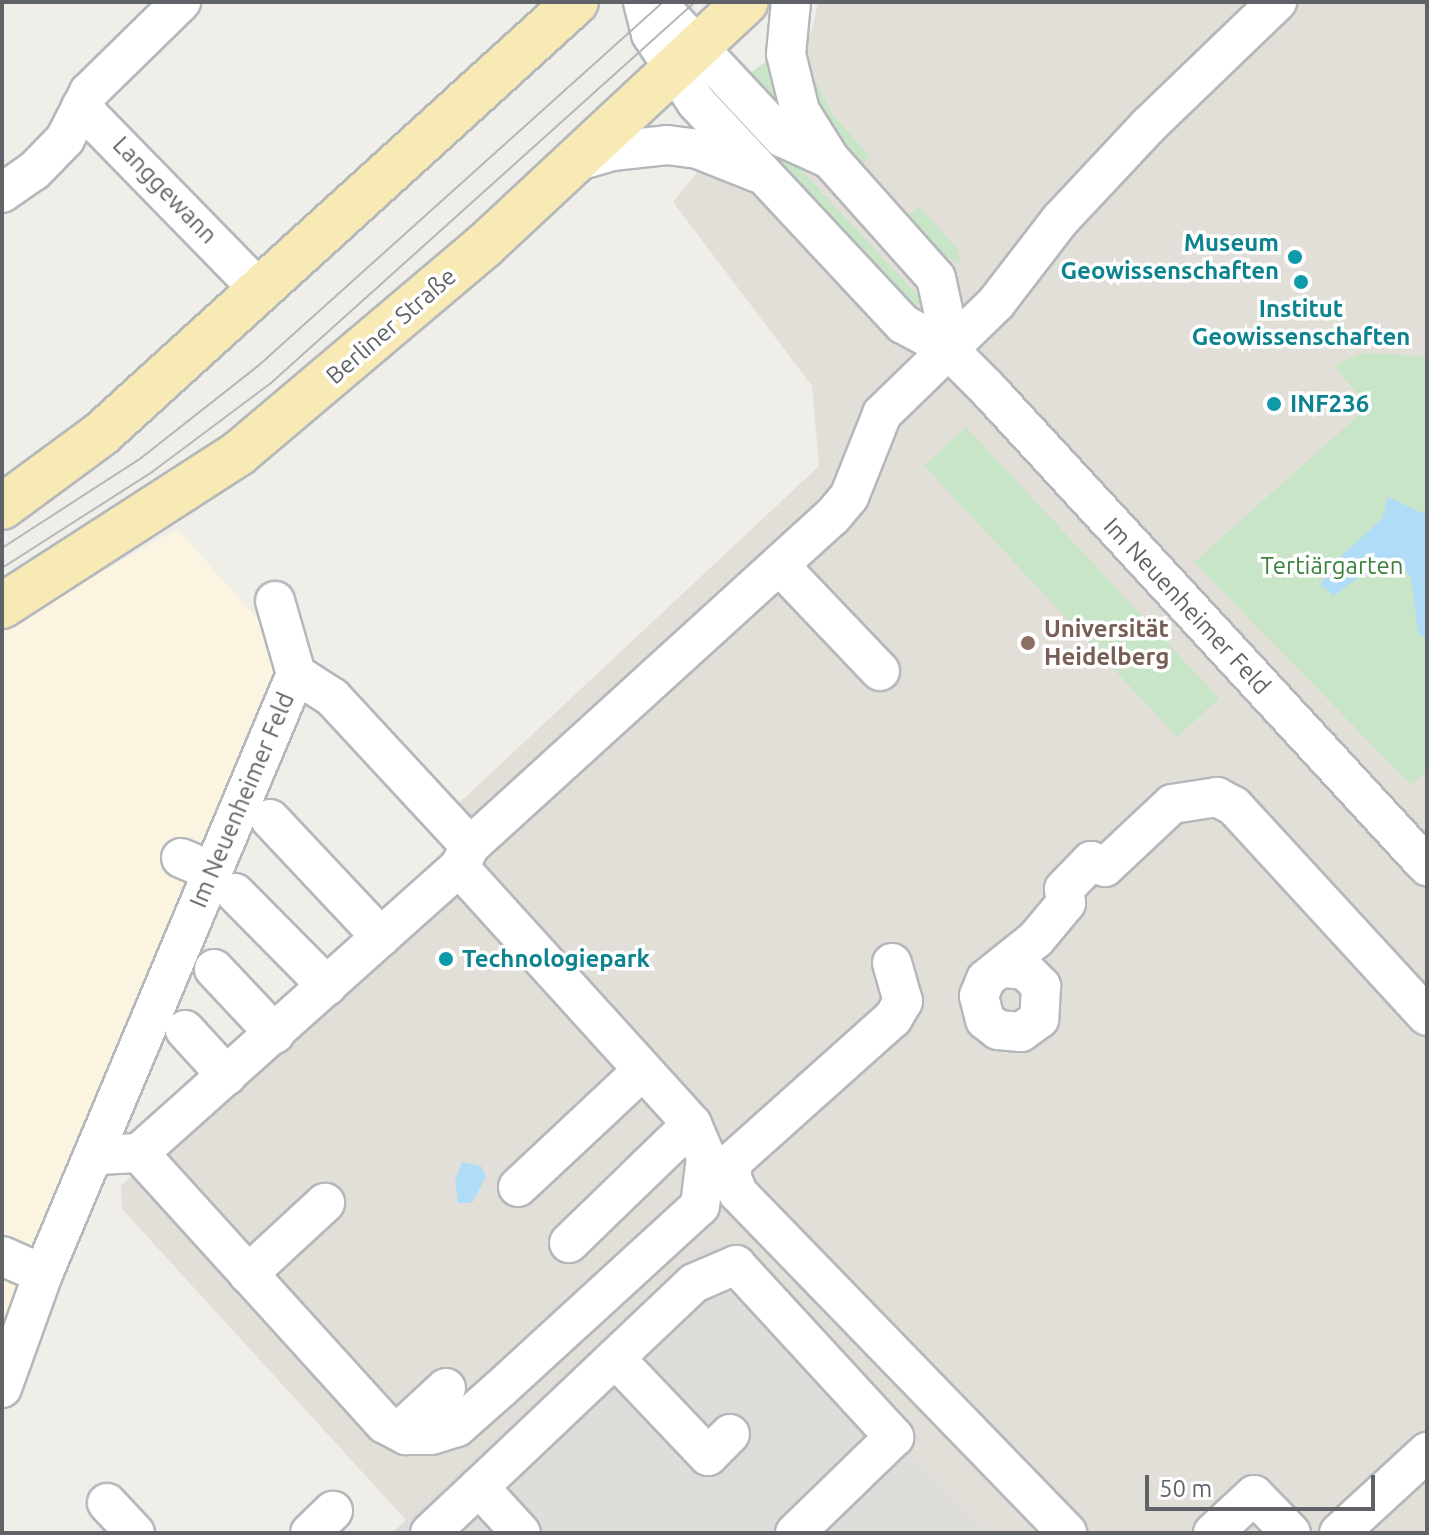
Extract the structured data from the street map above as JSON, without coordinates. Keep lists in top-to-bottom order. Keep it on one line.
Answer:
{"streets":{"main road":["Berliner Straße"],"street":["Langgewann","Im Neuenheimer Feld"]},"crossings":[["Berliner Straße","Im Neuenheimer Feld"]],"parks":["Tertiärgarten"],"places":["Museum Geowissenschaften","Institut Geowissenschaften","INF236","Universität Heidelberg","Technologiepark"],"scale_bar":"50 m"}
